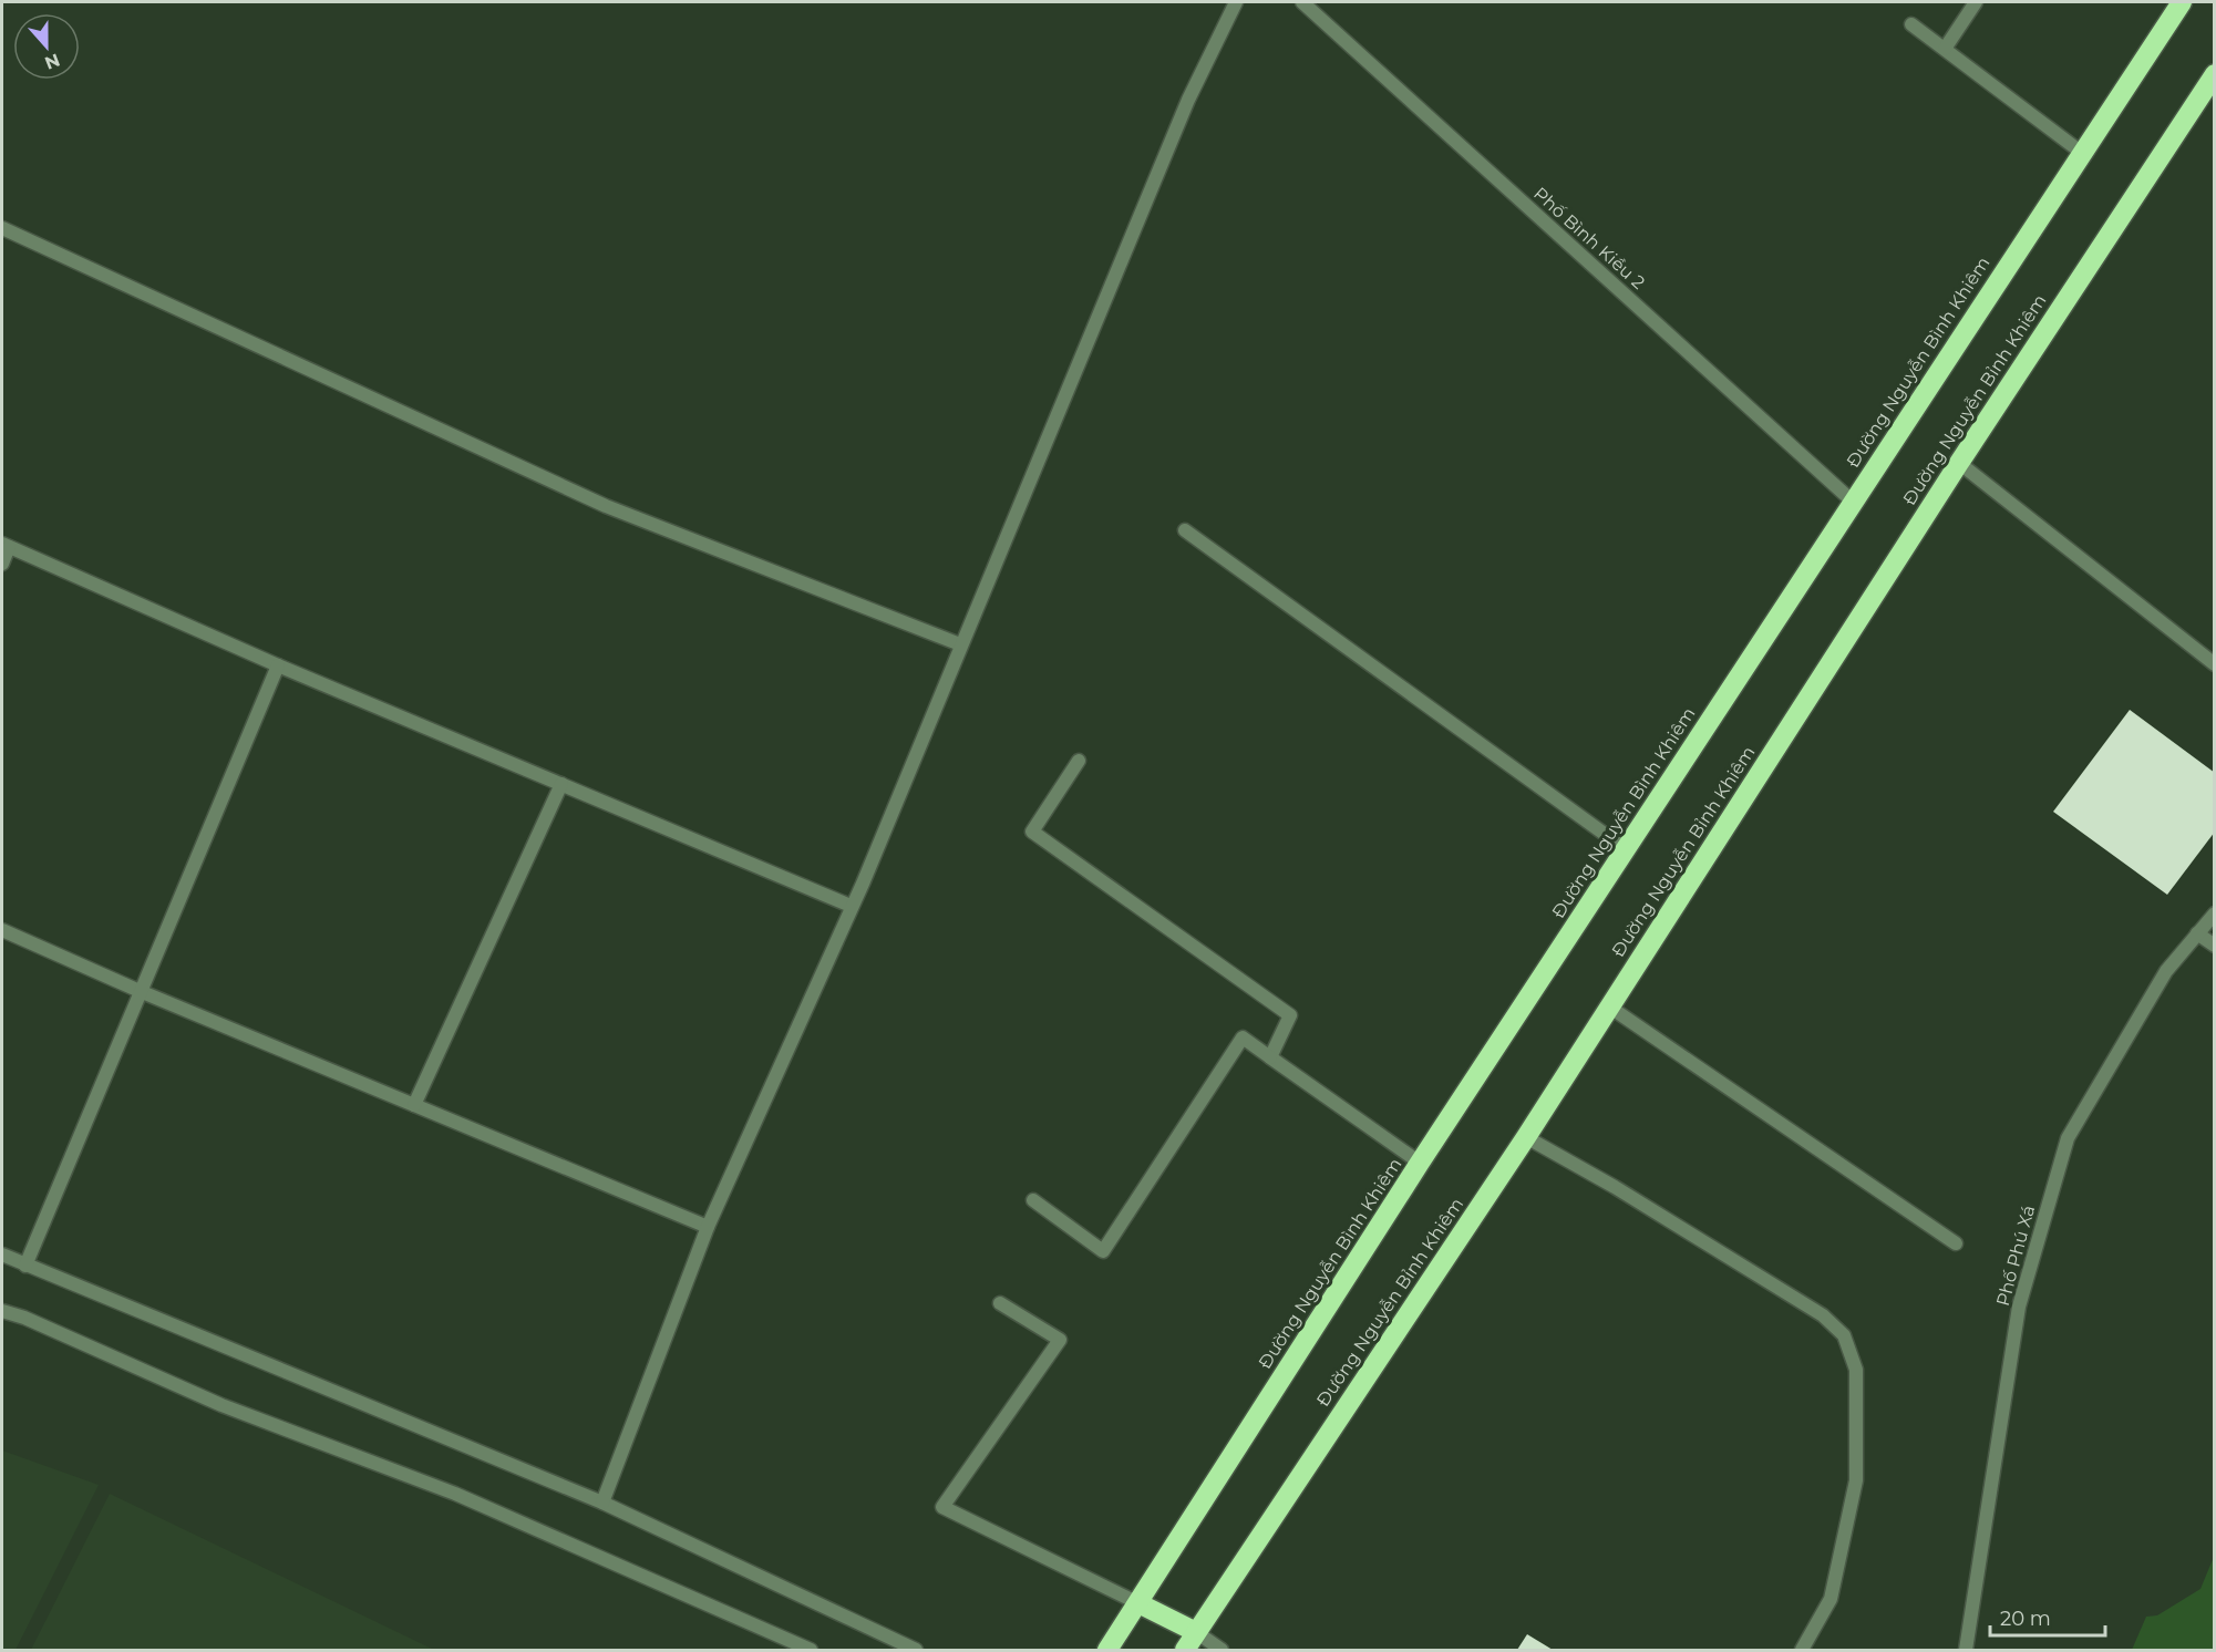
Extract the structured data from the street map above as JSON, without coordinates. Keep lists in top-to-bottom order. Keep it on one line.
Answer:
{"streets":{"highway":["Đường Nguyễn Bình Khiêm","Đường Nguyễn Bỉnh Khiêm"],"street":["Phố Bình Kiều 2","Phố Phú Xá"]},"crossings":[["Phố Bình Kiều 2","Đường Nguyễn Bình Khiêm"]],"scale_bar":"20 m","north":"bottom"}
